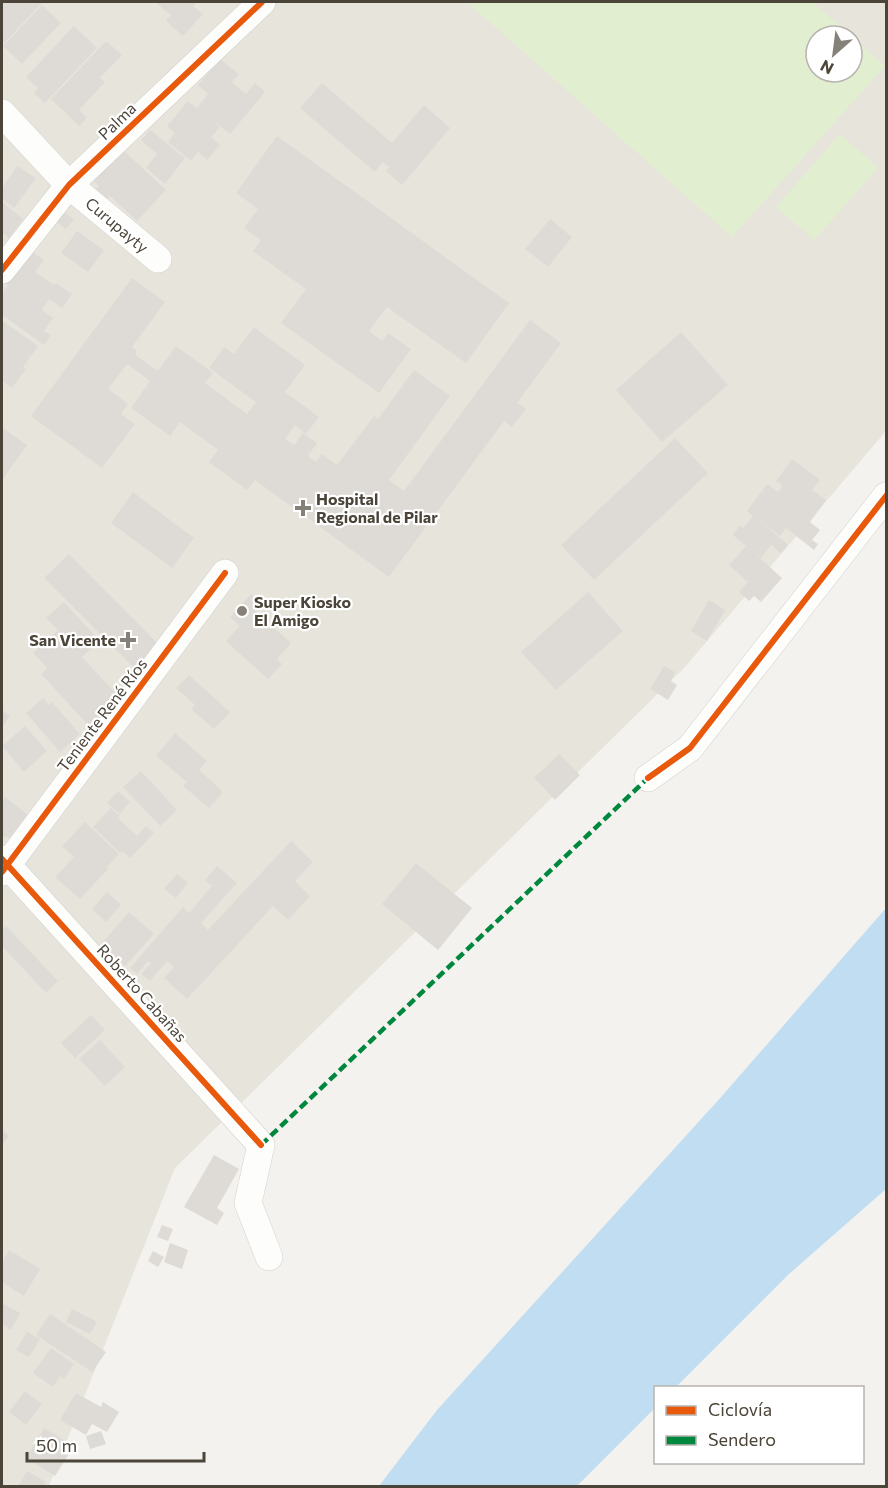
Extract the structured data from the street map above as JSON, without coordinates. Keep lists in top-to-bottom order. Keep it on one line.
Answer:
{"streets":{"street":["Palma","Curupayty","Teniente René Ríos","Roberto Cabañas"]},"crossings":[["Palma","Curupayty"],["Teniente René Ríos","Roberto Cabañas"]],"places":{"health":["Hospital Regional de Pilar","San Vicente"],"other":["Super Kiosko El Amigo"]},"legend":["Ciclovía","Sendero"],"scale_bar":"50 m","north":"bottom left"}
